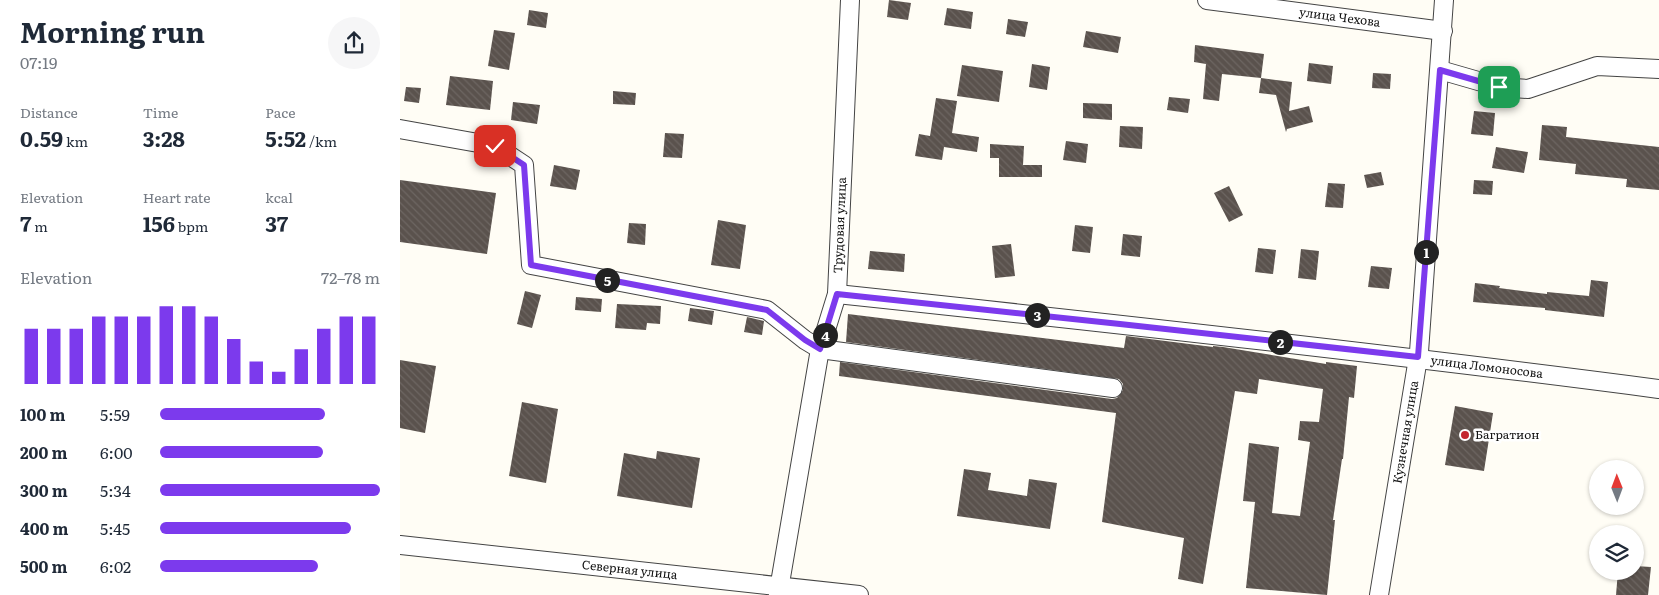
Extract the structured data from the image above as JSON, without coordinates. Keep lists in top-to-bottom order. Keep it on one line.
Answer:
{"streets":{"street":["улица Чехова","Трудовая улица","улица Ломоносова","Кузнечная улица","Северная улица"]},"crossings":[["улица Чехова","Кузнечная улица"],["Трудовая улица","улица Ломоносова"],["Трудовая улица","Северная улица"],["улица Ломоносова","Кузнечная улица"]],"places":["Багратион"],"north":"top","page":{"heading":["Morning run","07:19"],"stats":[["Distance","0.59 km"],["Time","3:28"],["Pace","5:52 /km"],["Elevation","7 m"],["Heart rate","156 bpm"],["kcal","37"]],"pins":["1","5","3","4","2"],"chart":["Elevation","72–78 m"],"list":[{"name":"100 m","note":"5:59"},{"name":"200 m","note":"6:00"},{"name":"300 m","note":"5:34"},{"name":"400 m","note":"5:45"},{"name":"500 m","note":"6:02"}]}}
